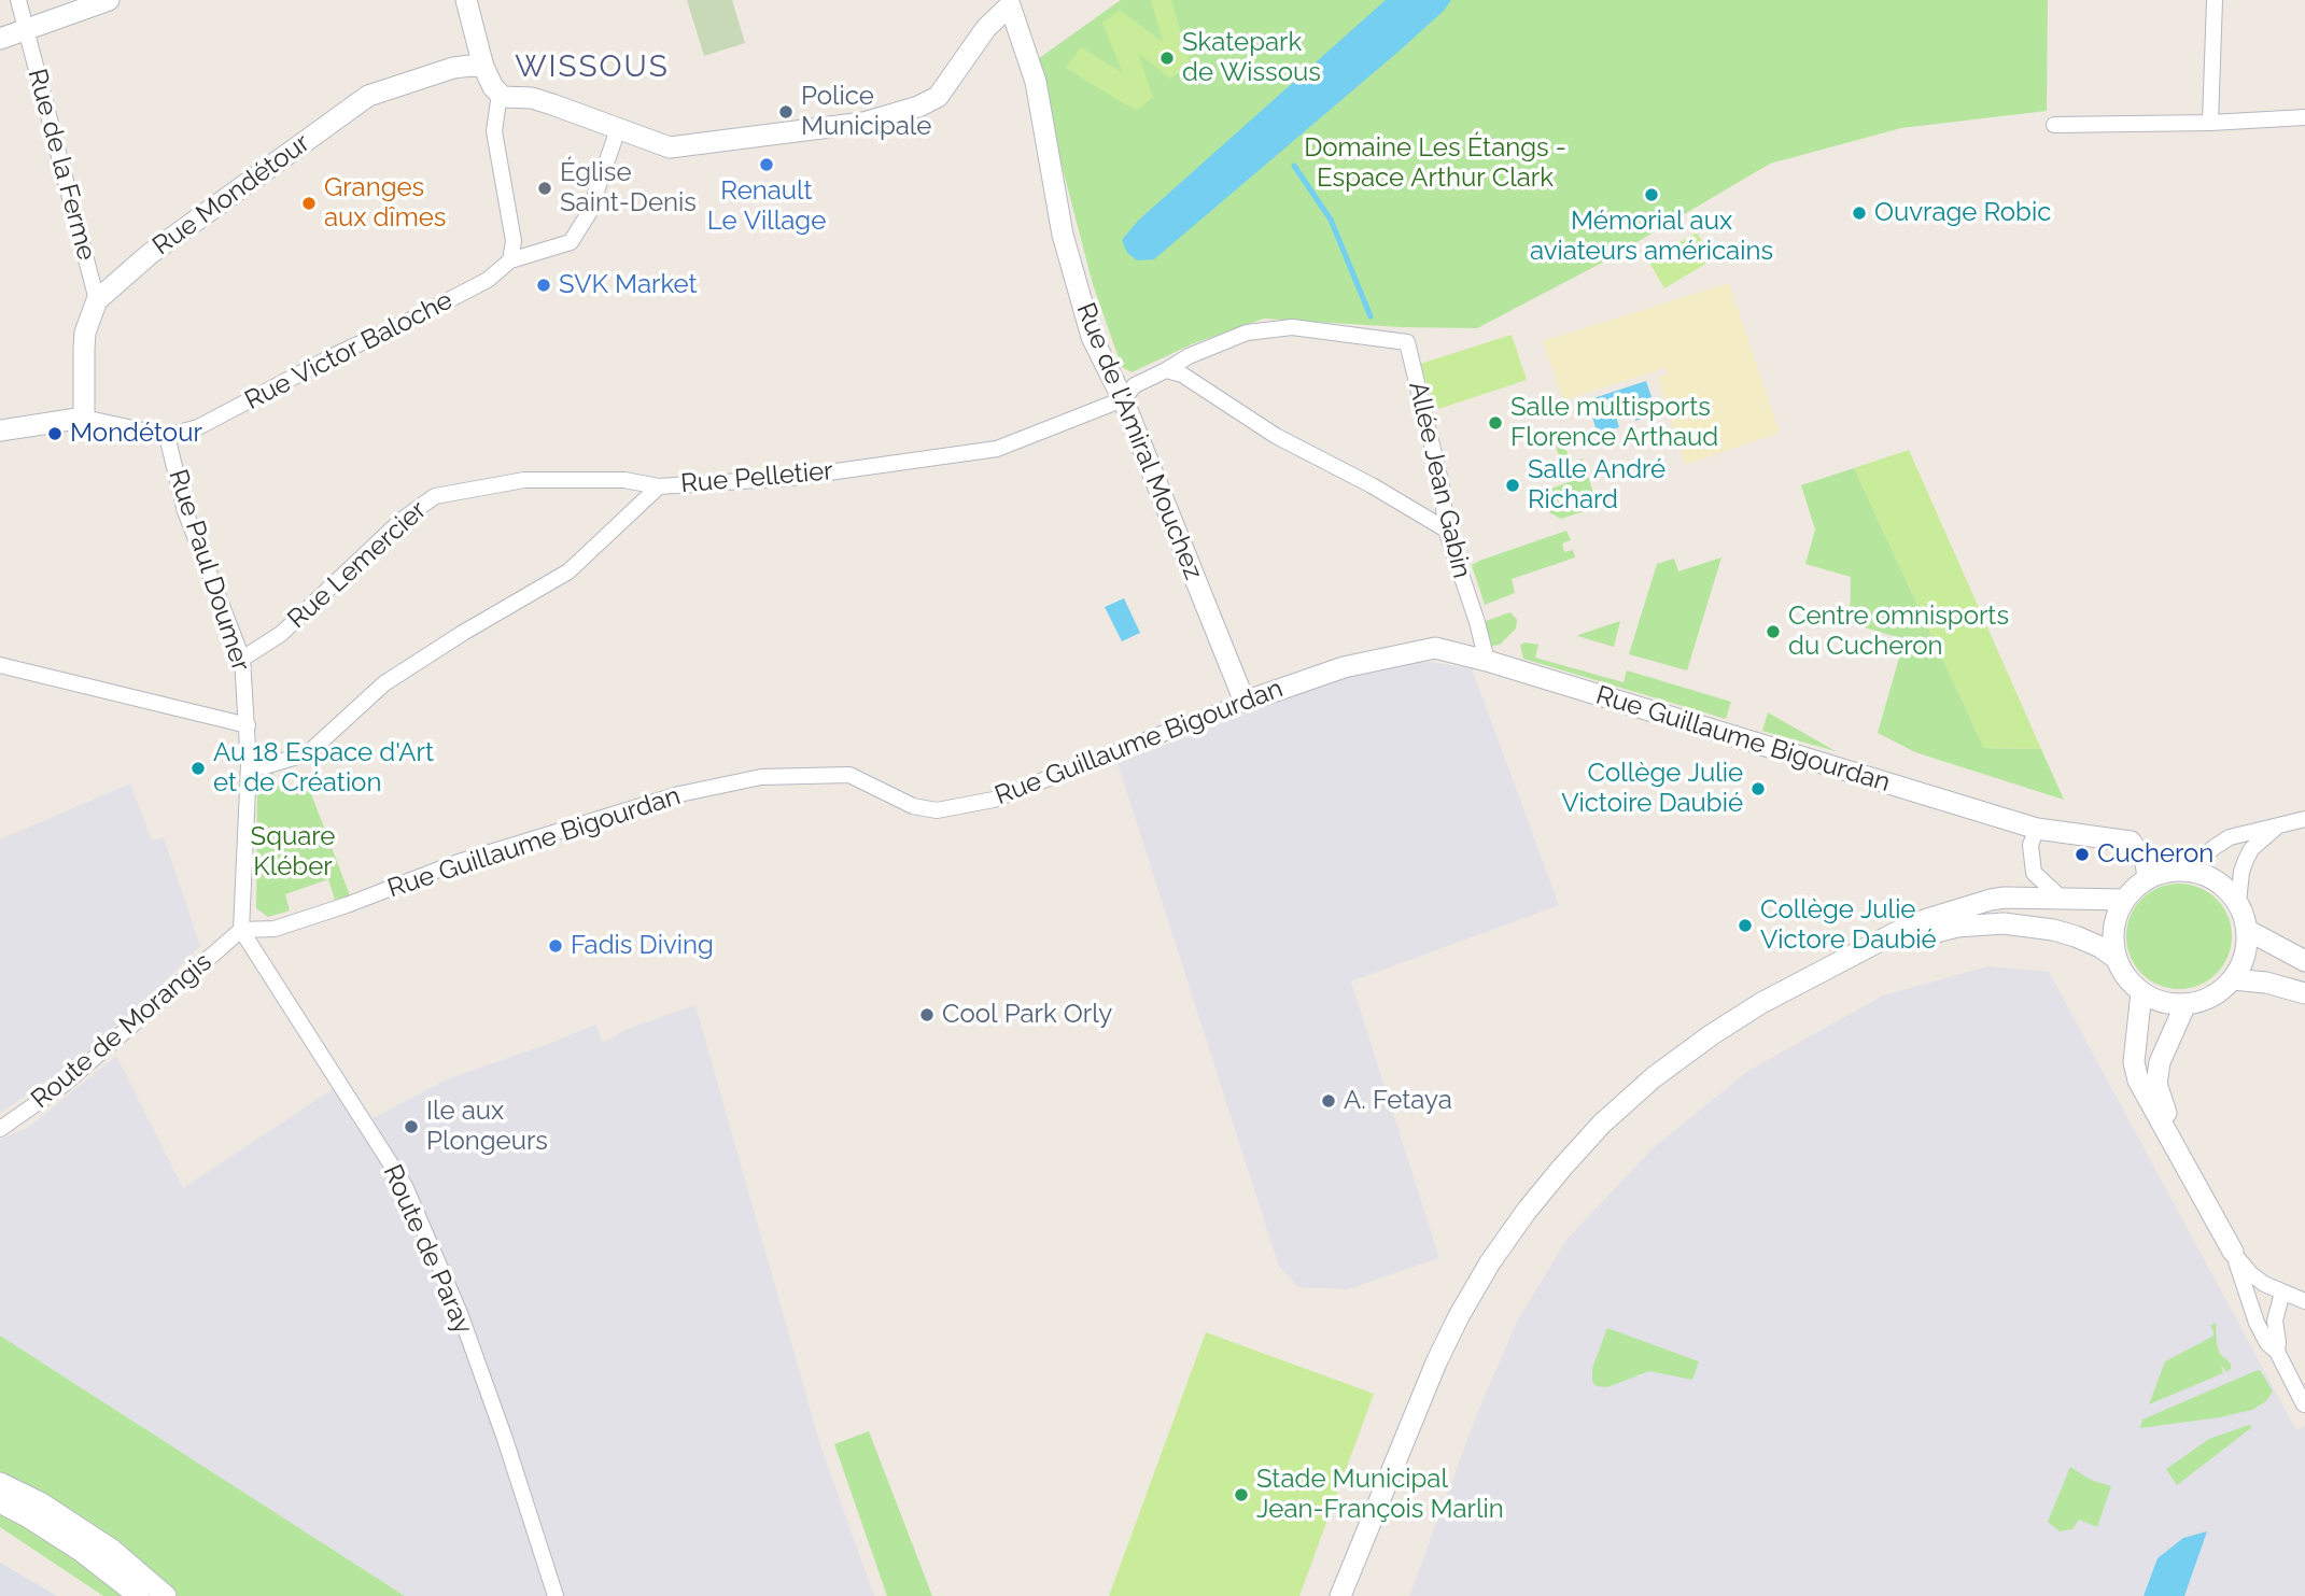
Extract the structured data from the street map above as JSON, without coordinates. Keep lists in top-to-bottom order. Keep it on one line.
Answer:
{"streets":{"street":["Rue de la Ferme","Rue Mondétour","Rue Victor Baloche","Rue de l'Amiral Mouchez","Rue Pelletier","Allée Jean Gabin","Rue Lemercier","Rue Paul Doumer","Rue Guillaume Bigourdan","Route de Morangis","Route de Paray"]},"crossings":[["Rue de la Ferme","Rue Mondétour"],["Rue Victor Baloche","Rue Paul Doumer"],["Rue de l'Amiral Mouchez","Rue Pelletier"],["Rue de l'Amiral Mouchez","Rue Guillaume Bigourdan"],["Rue Pelletier","Allée Jean Gabin"],["Rue Pelletier","Rue Lemercier"],["Rue Pelletier","Rue Paul Doumer"],["Allée Jean Gabin","Rue Guillaume Bigourdan"],["Rue Lemercier","Rue Paul Doumer"],["Rue Paul Doumer","Rue Guillaume Bigourdan"],["Rue Paul Doumer","Route de Morangis"],["Rue Paul Doumer","Route de Paray"],["Rue Guillaume Bigourdan","Route de Morangis"],["Rue Guillaume Bigourdan","Route de Paray"],["Route de Morangis","Route de Paray"]],"districts":["WISSOUS"],"parks":["Domaine Les Étangs - Espace Arthur Clark","Square Kléber"],"places":["Skatepark de Wissous","Police Municipale","Renault Le Village","Église Saint-Denis","Mémorial aux aviateurs américains","Granges aux dîmes","Ouvrage Robic","SVK Market","Salle multisports Florence Arthaud","Mondétour","Salle André Richard","Centre omnisports du Cucheron","Au 18 Espace d'Art et de Création","Collège Julie Victoire Daubié","Cucheron","Collège Julie Victore Daubié","Fadis Diving","Cool Park Orly","A. Fetaya","Ile aux Plongeurs","Stade Municipal Jean-François Marlin"]}
